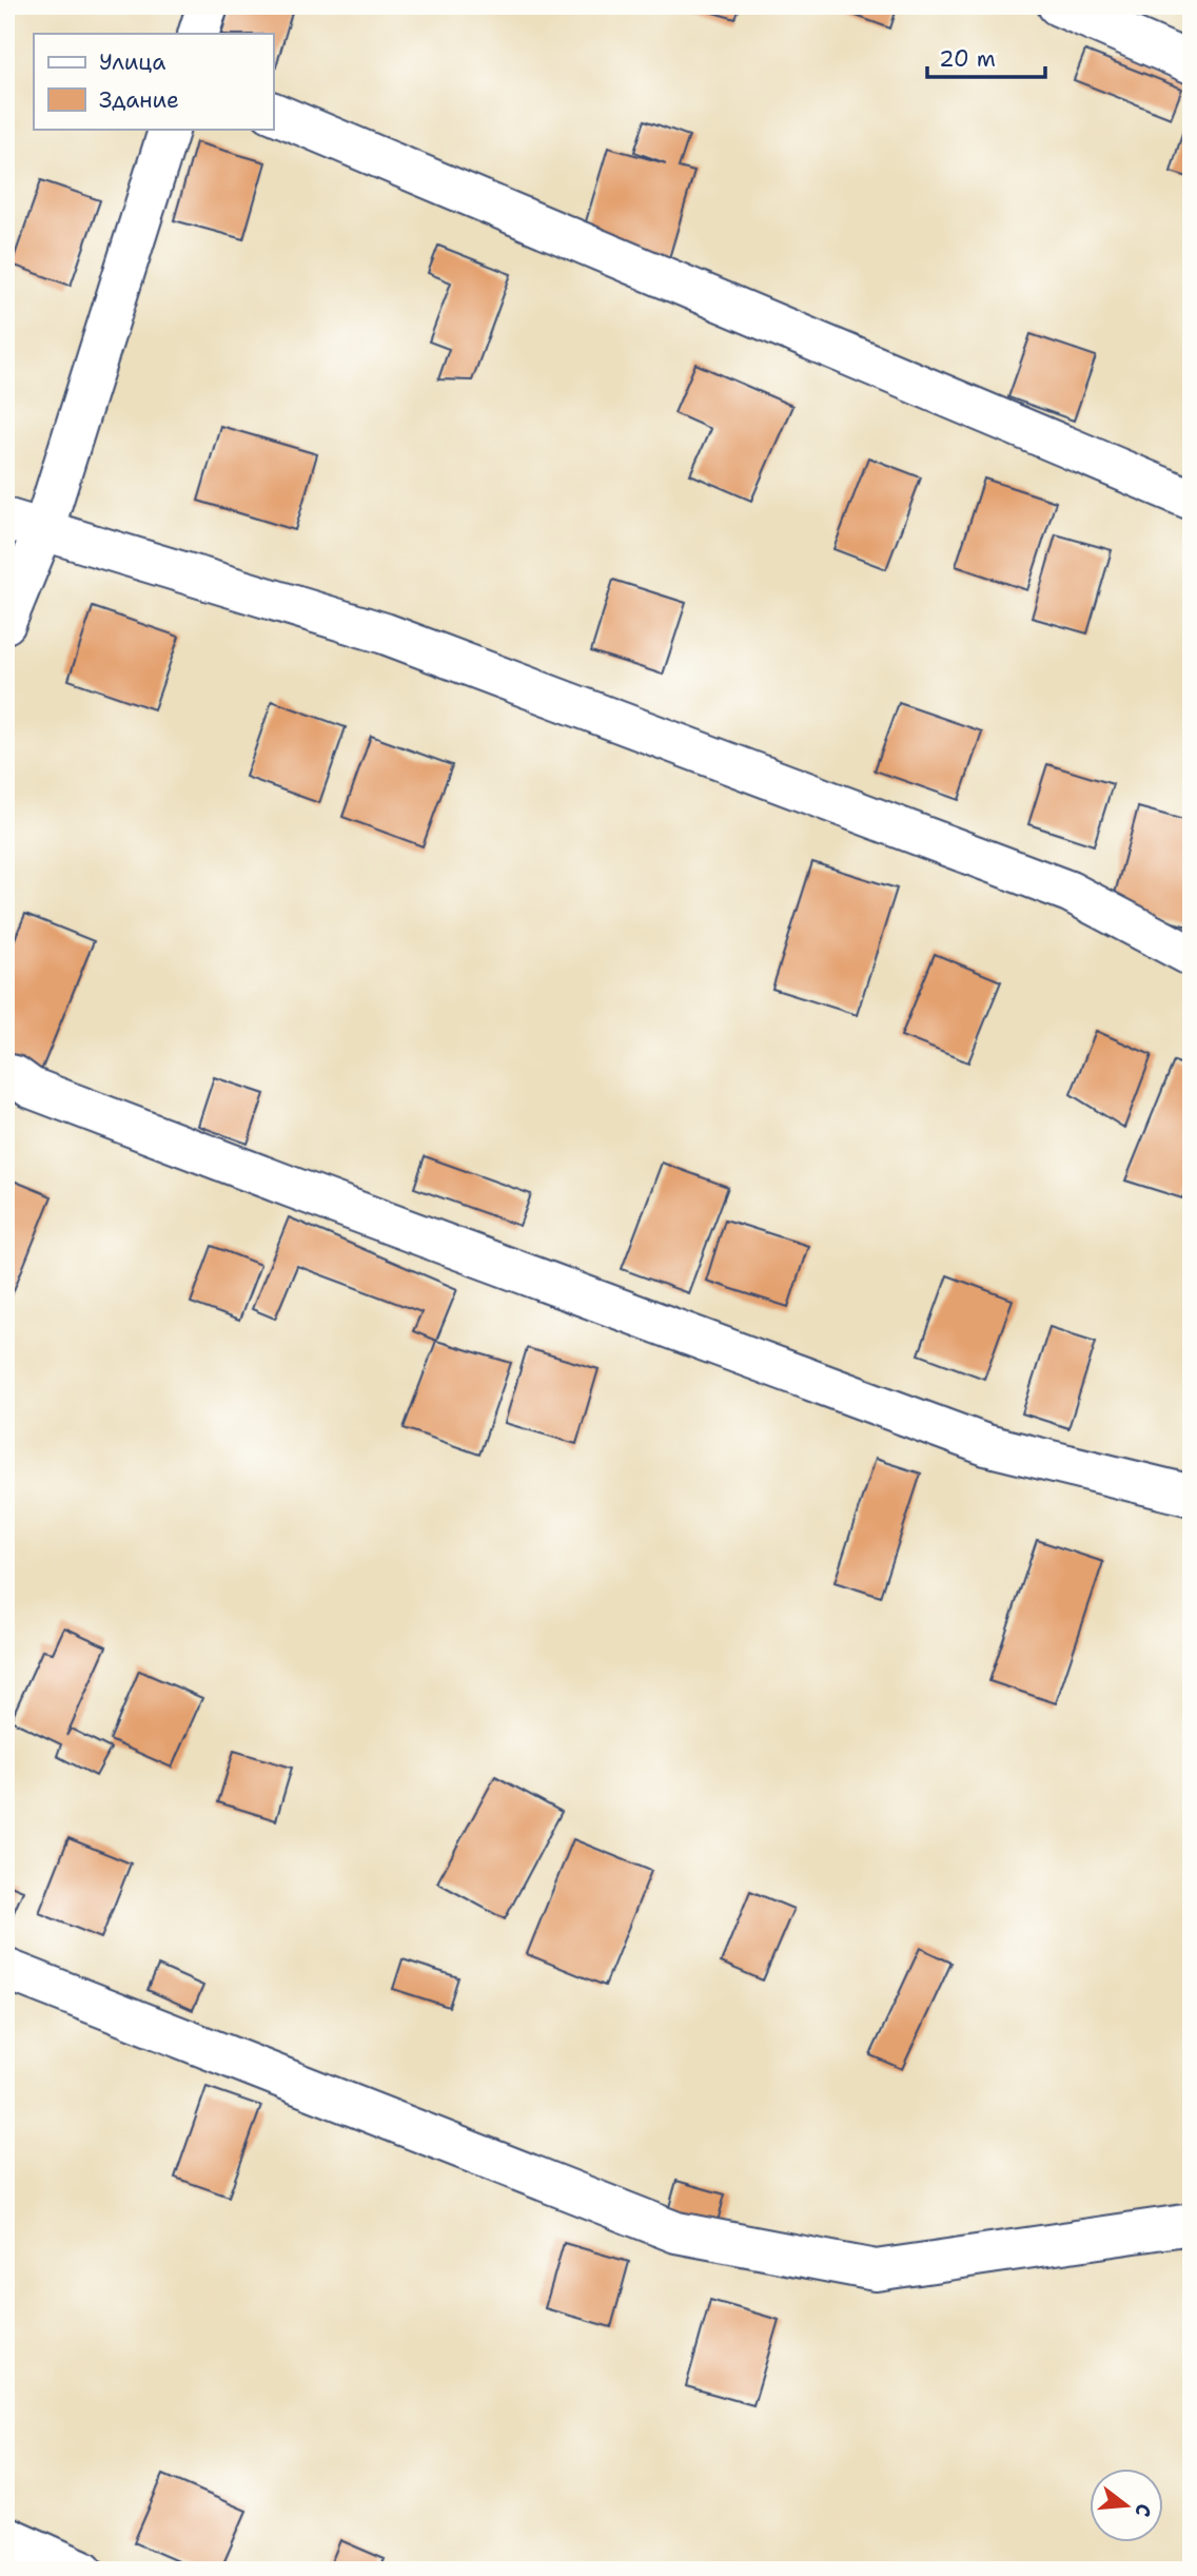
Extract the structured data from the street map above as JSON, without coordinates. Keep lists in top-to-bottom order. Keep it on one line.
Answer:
{"legend":["Улица","Здание"],"scale_bar":"20 m","north":"right"}
